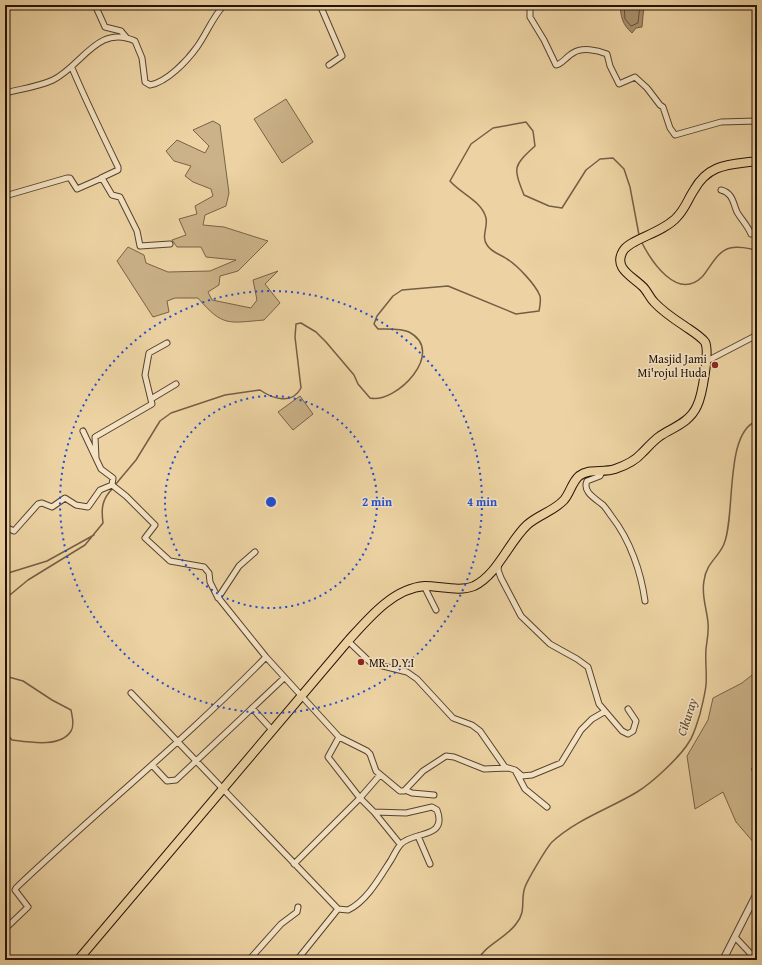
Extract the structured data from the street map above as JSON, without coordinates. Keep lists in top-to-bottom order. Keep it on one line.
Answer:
{"water":["Cikuray"],"places":["Masjid Jami Mi'rojul Huda","MR. D.Y.I"],"rings":["2 min","4 min"]}
